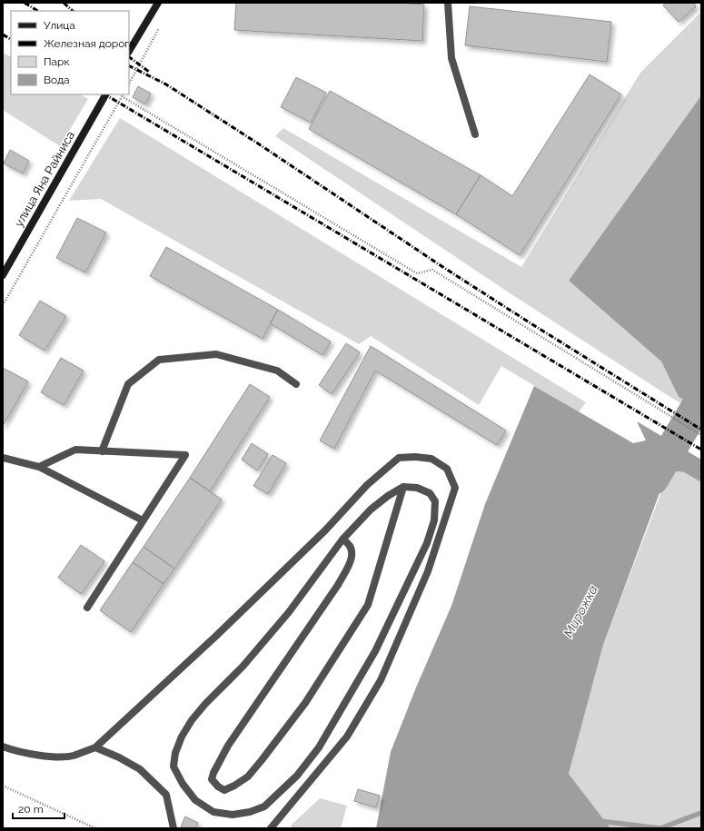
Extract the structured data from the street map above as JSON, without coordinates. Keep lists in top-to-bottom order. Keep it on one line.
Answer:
{"streets":{"street":["улица Яна Райниса"]},"water":["Мирожка"],"legend":["Улица","Железная дорога","Парк","Вода"],"scale_bar":"20 m"}
